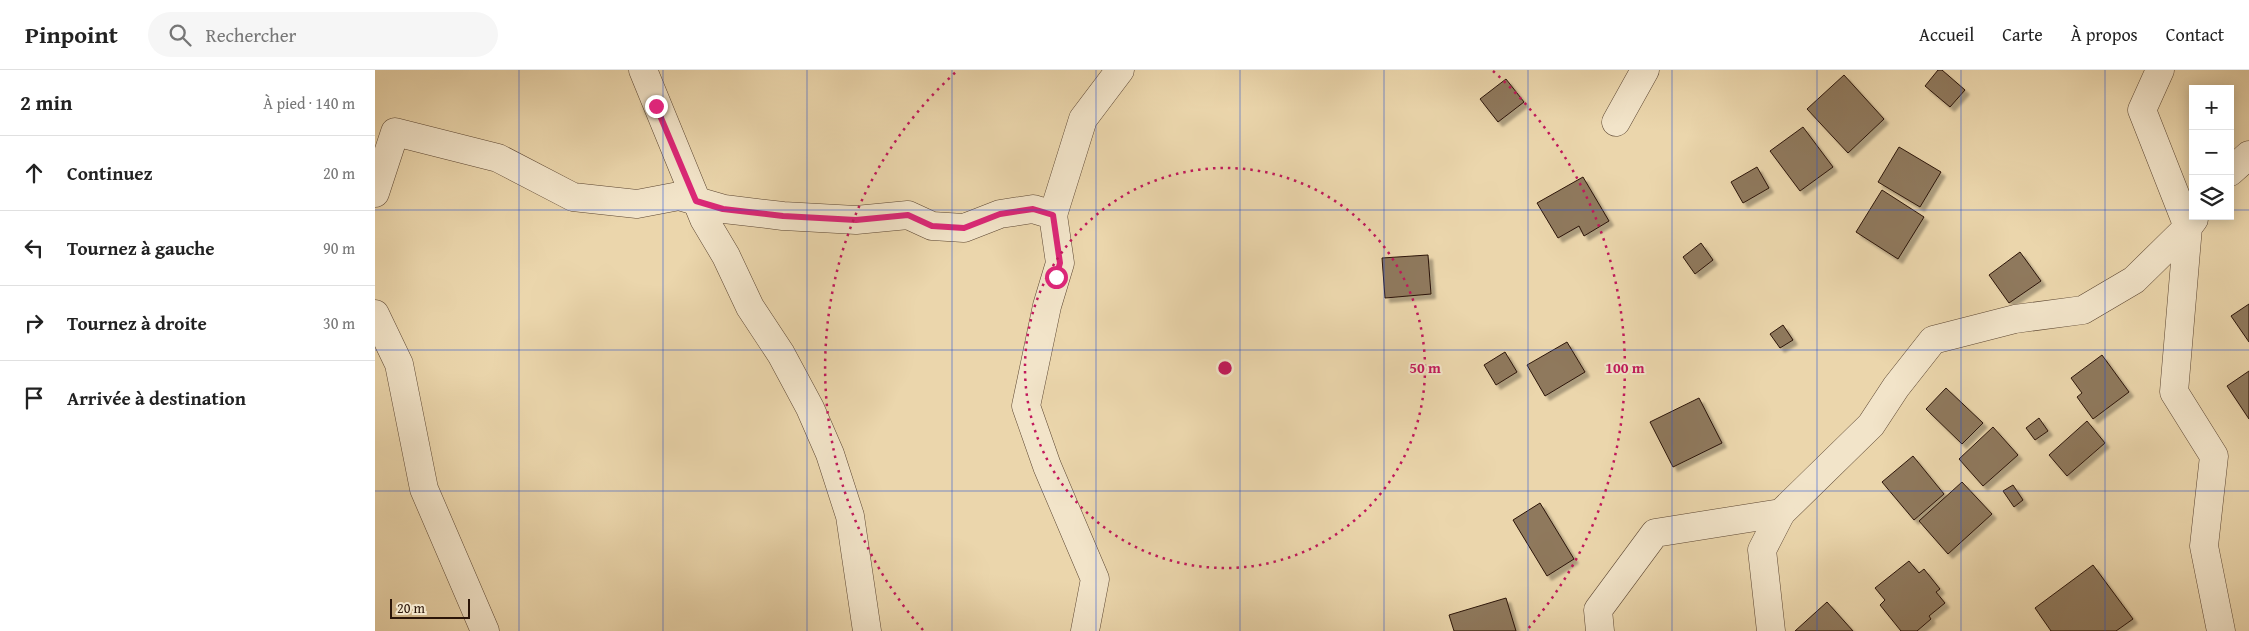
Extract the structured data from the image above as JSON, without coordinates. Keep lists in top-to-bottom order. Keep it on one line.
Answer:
{"scale_bar":"20 m","page":{"header":"Pinpoint","search":"Rechercher","nav":["Accueil","Carte","À propos","Contact"],"heading":["2 min","À pied · 140 m"],"map_buttons":["+","−"],"list":[["Continuez","20 m"],["Tournez à gauche","90 m"],["Tournez à droite","30 m"],"Arrivée à destination"],"scale":"20 m"},"rings":["50 m","100 m"]}
